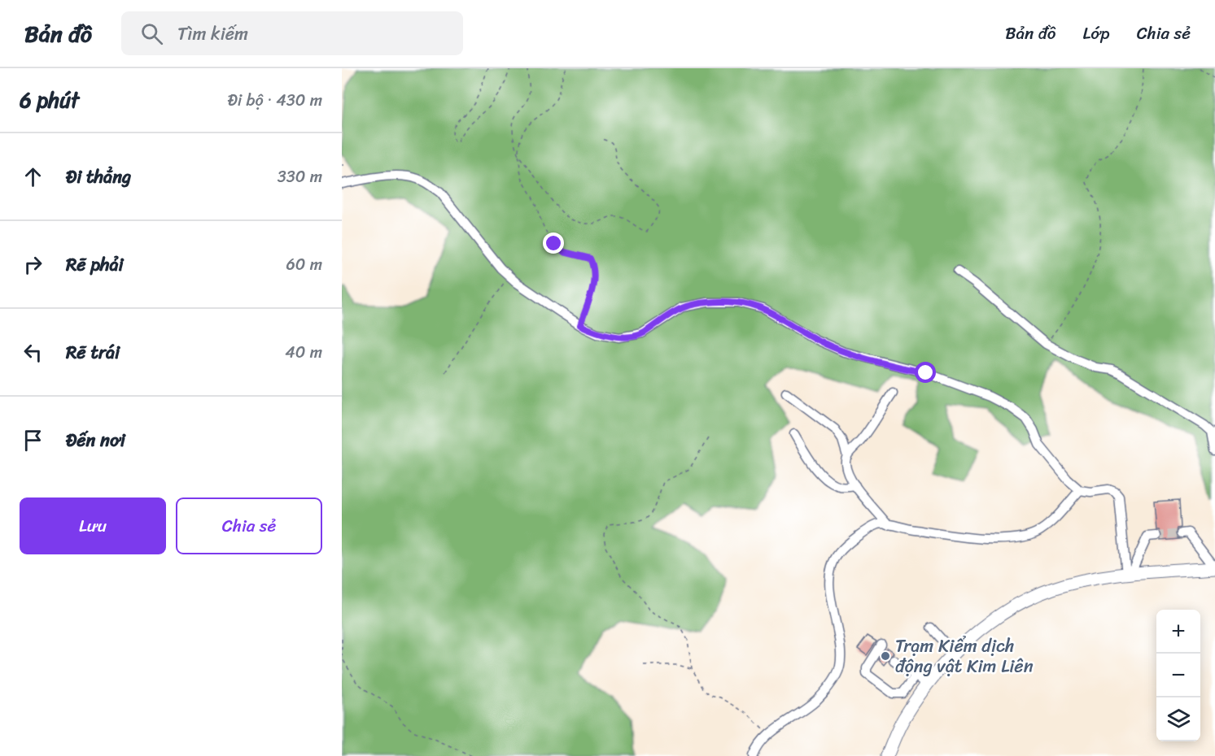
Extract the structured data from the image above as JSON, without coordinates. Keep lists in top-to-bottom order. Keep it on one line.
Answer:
{"places":["Trạm Kiểm dịch động vật Kim Liên"],"page":{"header":"Bản đồ","search":"Tìm kiếm","nav":["Bản đồ","Lớp","Chia sẻ"],"heading":["6 phút","Đi bộ · 430 m"],"list":[["Đi thẳng","330 m"],["Rẽ phải","60 m"],["Rẽ trái","40 m"],"Đến nơi"],"buttons":["Lưu","Chia sẻ"],"map_buttons":["+","−"]}}
